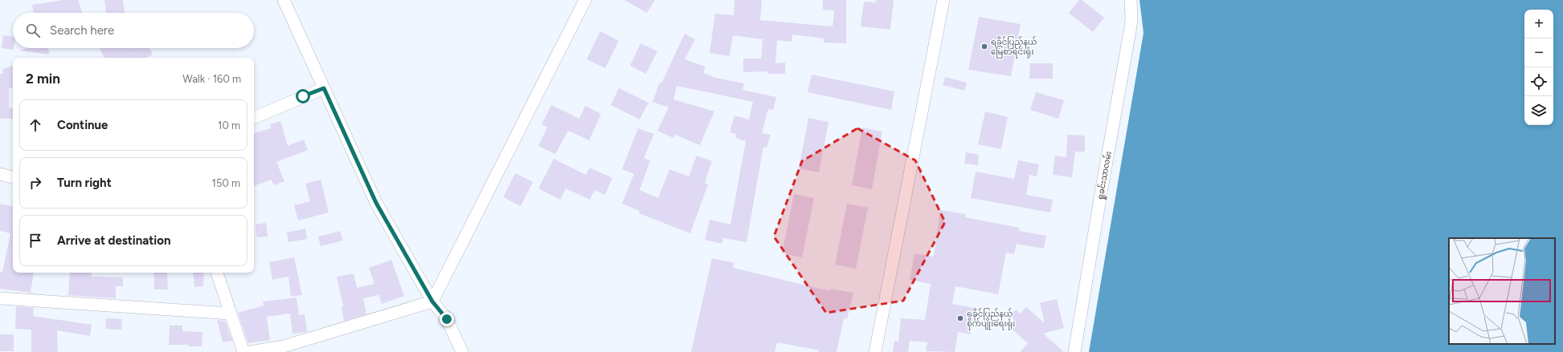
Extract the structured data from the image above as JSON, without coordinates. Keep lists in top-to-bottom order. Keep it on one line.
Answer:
{"streets":{"street":["ရှုခင်းသာလမ်း"]},"places":["ရခိုင်ပြည်နယ် မြေစာရင်းရုံး","ရခိုင်ပြည်နယ် စိုက်ပျိုးရေးရုံး"],"page":{"map_buttons":["+","−"],"search":"Search here","heading":["2 min","Walk · 160 m"],"list":[["Continue","10 m"],["Turn right","150 m"],"Arrive at destination"]}}
